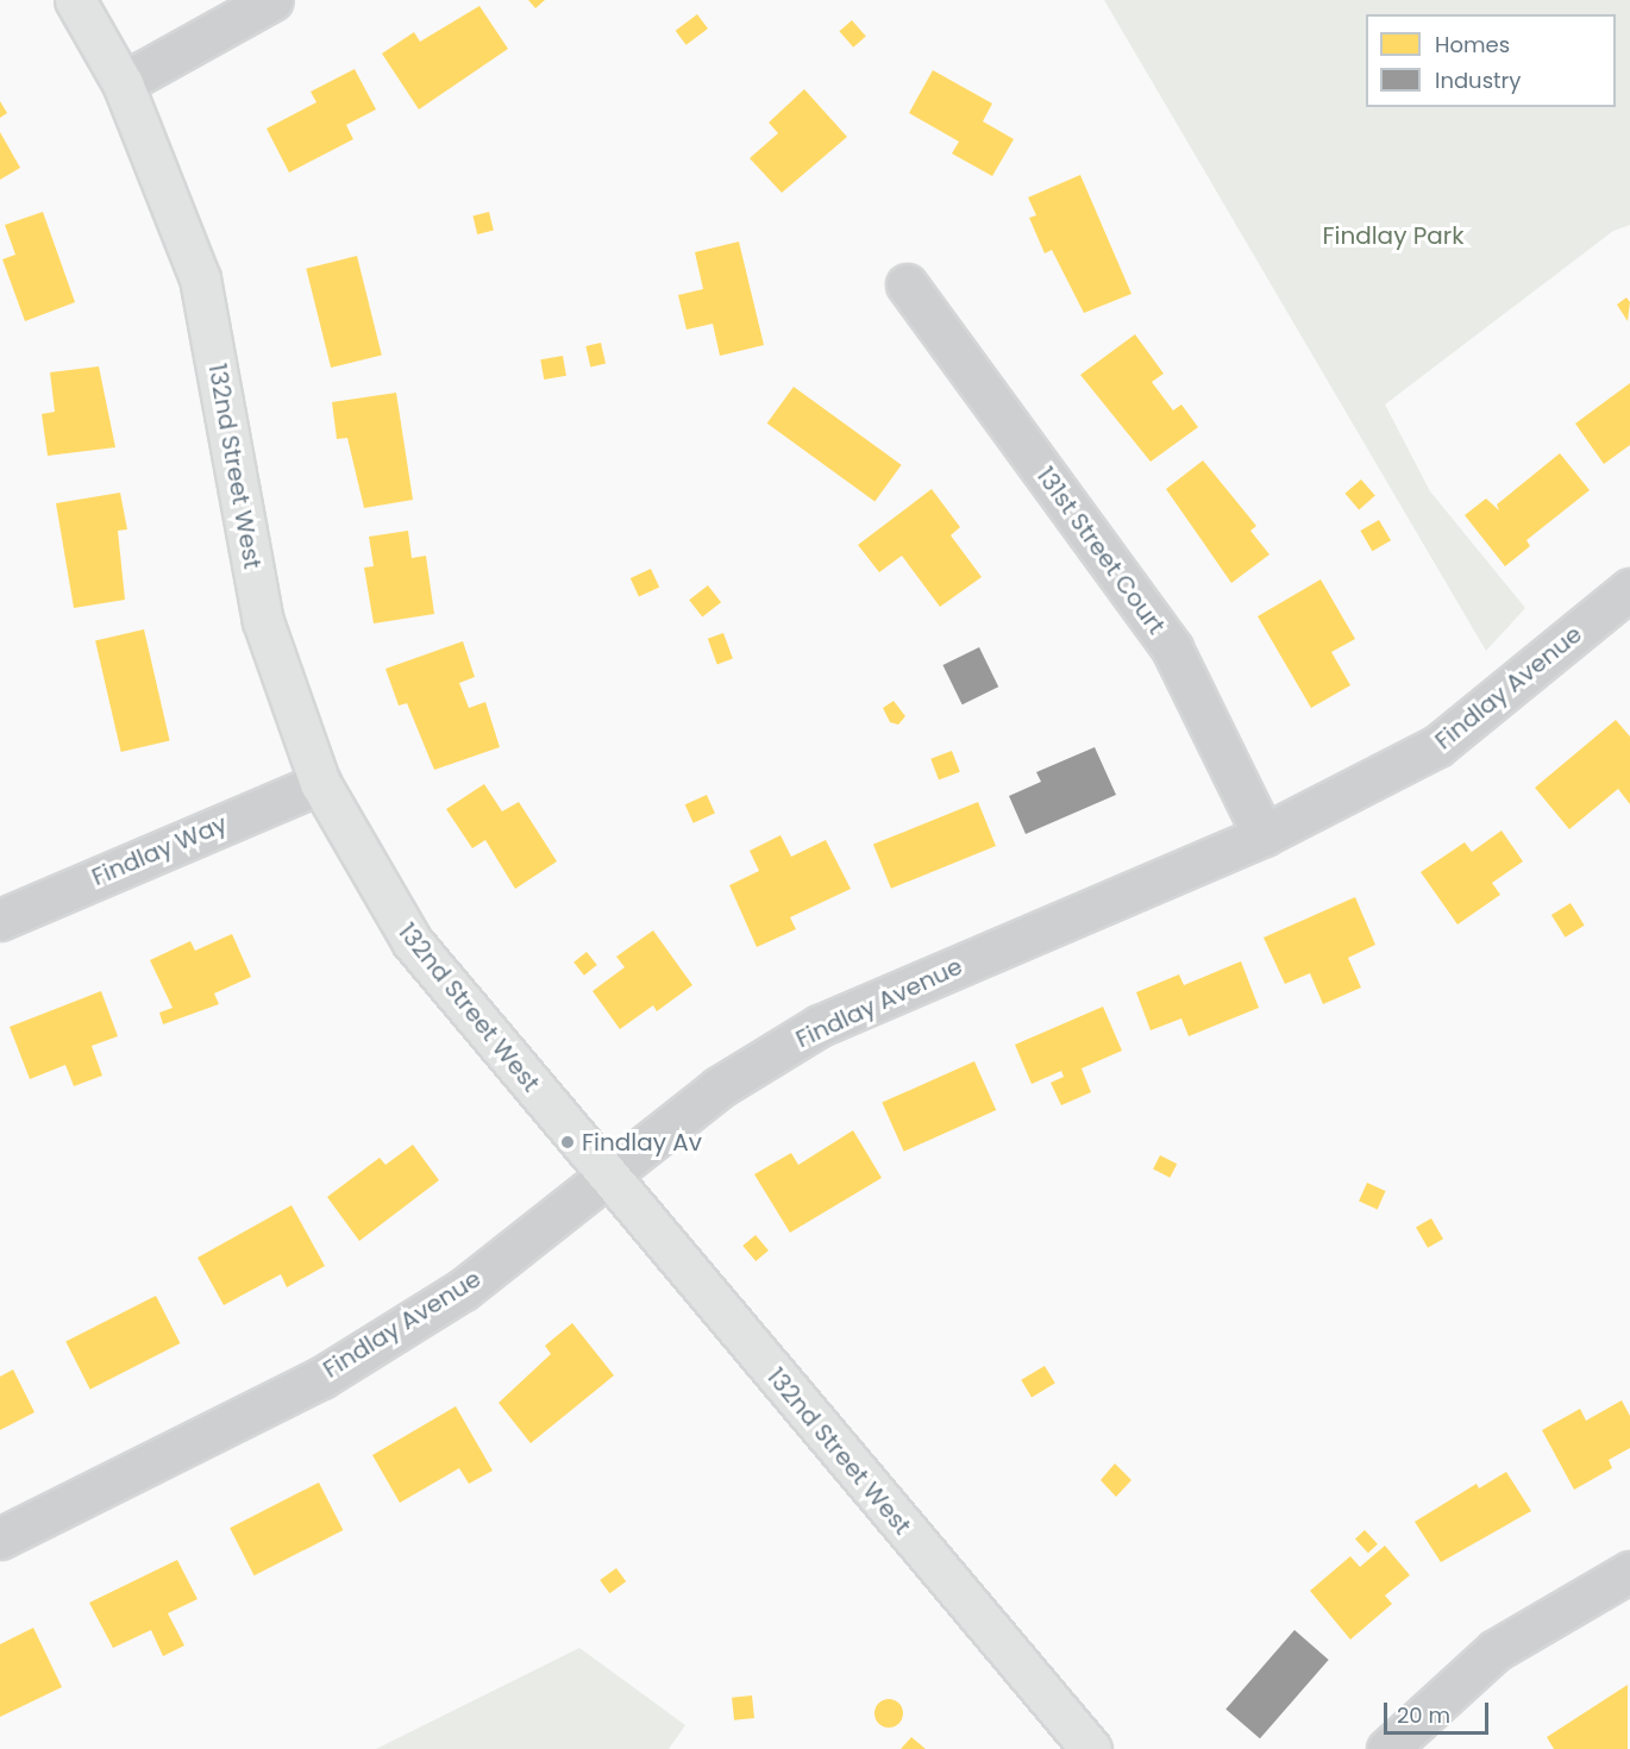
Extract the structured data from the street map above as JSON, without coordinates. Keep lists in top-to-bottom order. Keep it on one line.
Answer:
{"streets":{"street":["132nd Street West","131st Street Court","Findlay Avenue","Findlay Way"]},"crossings":[["132nd Street West","Findlay Avenue"],["132nd Street West","Findlay Way"],["131st Street Court","Findlay Avenue"]],"parks":["Findlay Park"],"places":["Findlay Av"],"legend":["Homes","Industry"],"scale_bar":"20 m"}
